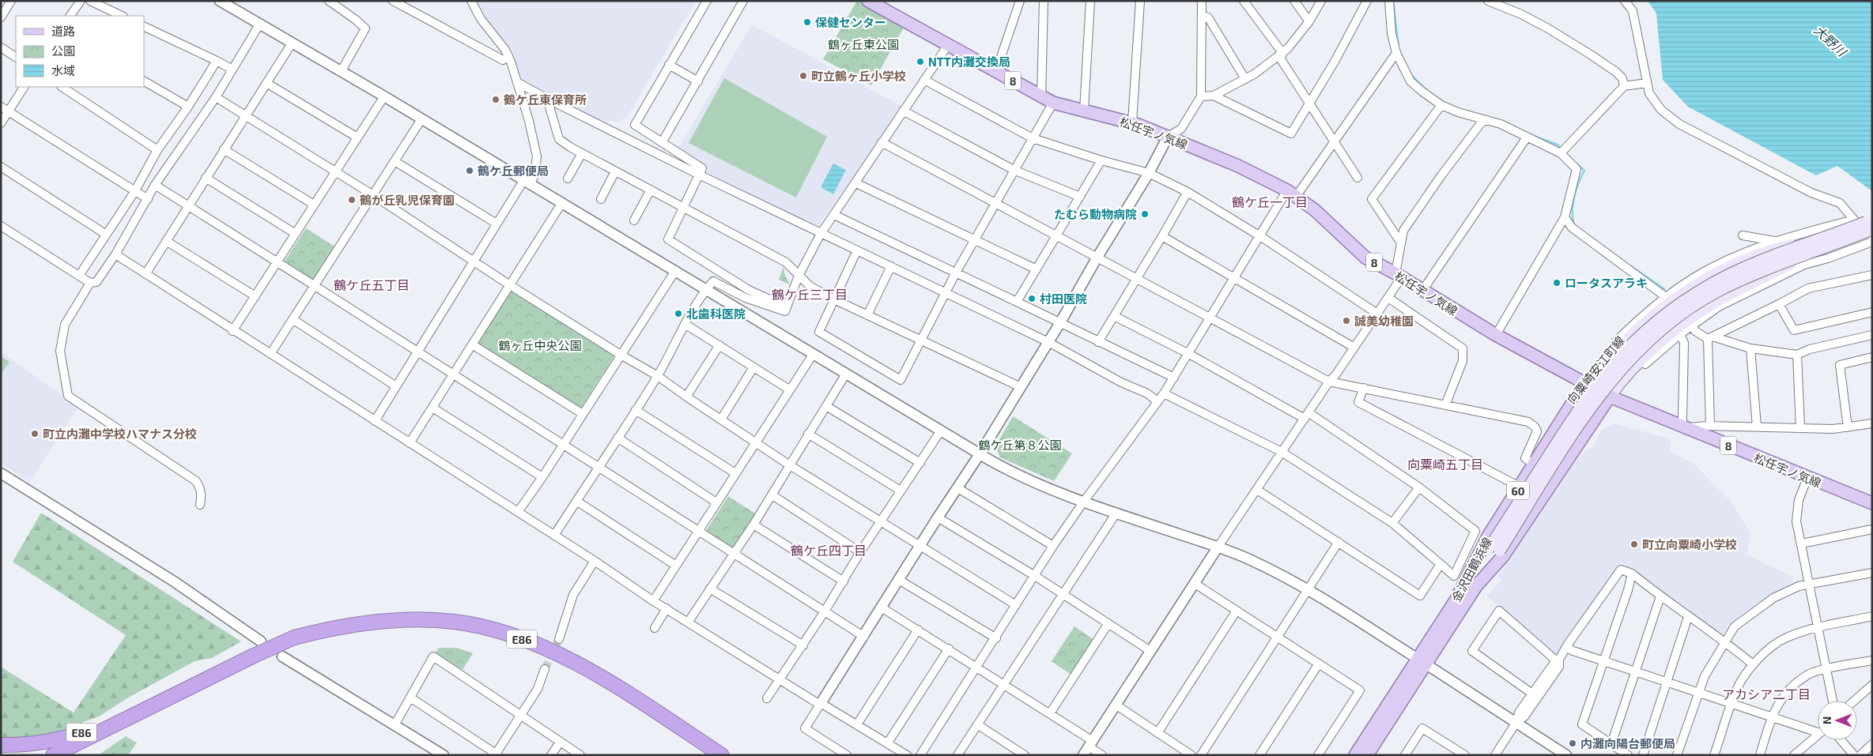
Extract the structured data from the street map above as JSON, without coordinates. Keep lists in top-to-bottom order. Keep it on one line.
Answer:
{"streets":{"highway":["E86"],"main road":["8","松任宇ノ気線","向粟崎安江町線","60","金沢田鶴浜線"]},"crossings":[["松任宇ノ気線","金沢田鶴浜線"],["向粟崎安江町線","金沢田鶴浜線"]],"districts":["鶴ケ丘一丁目","鶴ケ丘五丁目","鶴ケ丘三丁目","向粟崎五丁目","鶴ケ丘四丁目","アカシア二丁目"],"water":["大野川"],"parks":["鶴ヶ丘東公園","鶴ヶ丘中央公園","鶴ケ丘第８公園"],"places":["保健センター","NTT内灘交換局","町立鶴ヶ丘小学校","鶴ケ丘東保育所","鶴ケ丘郵便局","鶴が丘乳児保育園","たむら動物病院","ロータスアラキ","村田医院","北歯科医院","誠美幼稚園","町立内灘中学校ハマナス分校","町立向粟崎小学校","内灘向陽台郵便局"],"legend":["道路","公園","水域"],"north":"left"}
